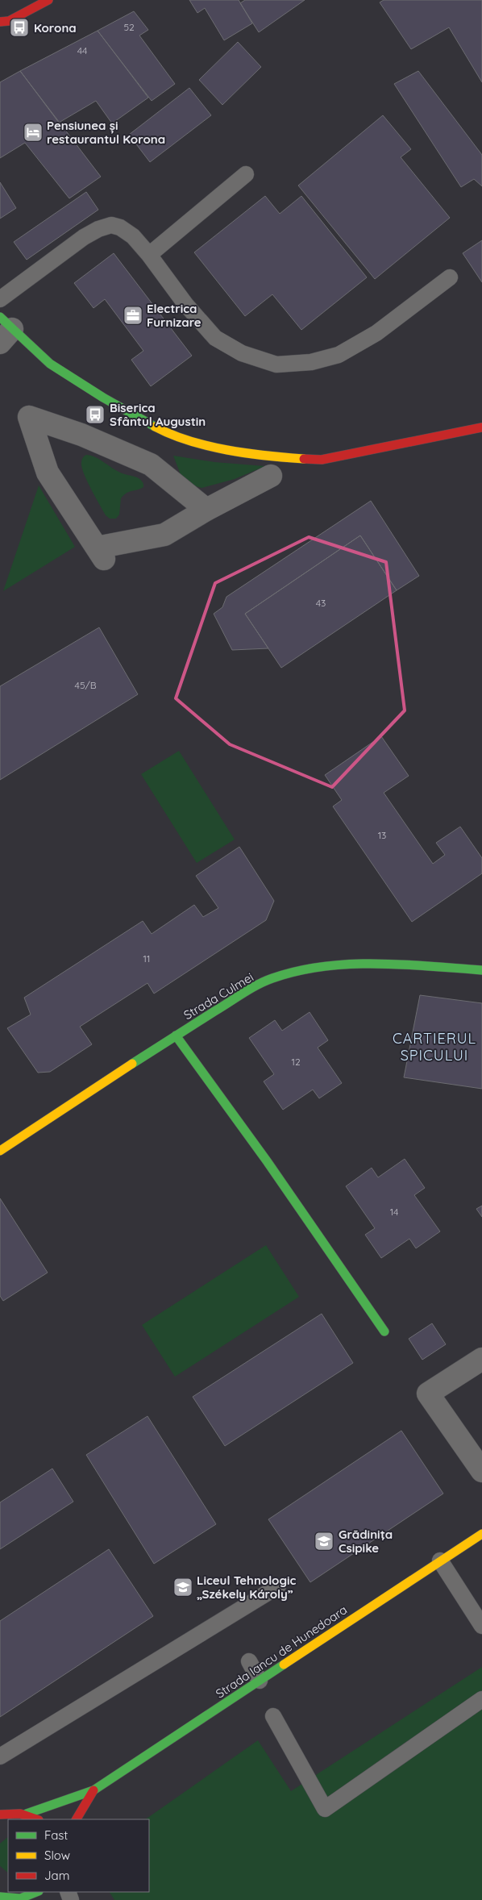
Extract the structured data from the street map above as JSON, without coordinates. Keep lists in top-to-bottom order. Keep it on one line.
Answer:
{"streets":{"street":["Strada Culmei","Strada Iancu de Hunedoara"]},"districts":["CARTIERUL SPICULUI"],"places":{"bus stop":["Korona","Biserica Sfântul Augustin"],"hotel":["Pensiunea și restaurantul Korona"],"office":["Electrica Furnizare"],"school or university":["Grădiniţa Csipike","Liceul Tehnologic „Székely Károly”"]},"house_numbers":["52","44","43","45/B","13","11","12","14"],"legend":["Fast","Slow","Jam"]}
